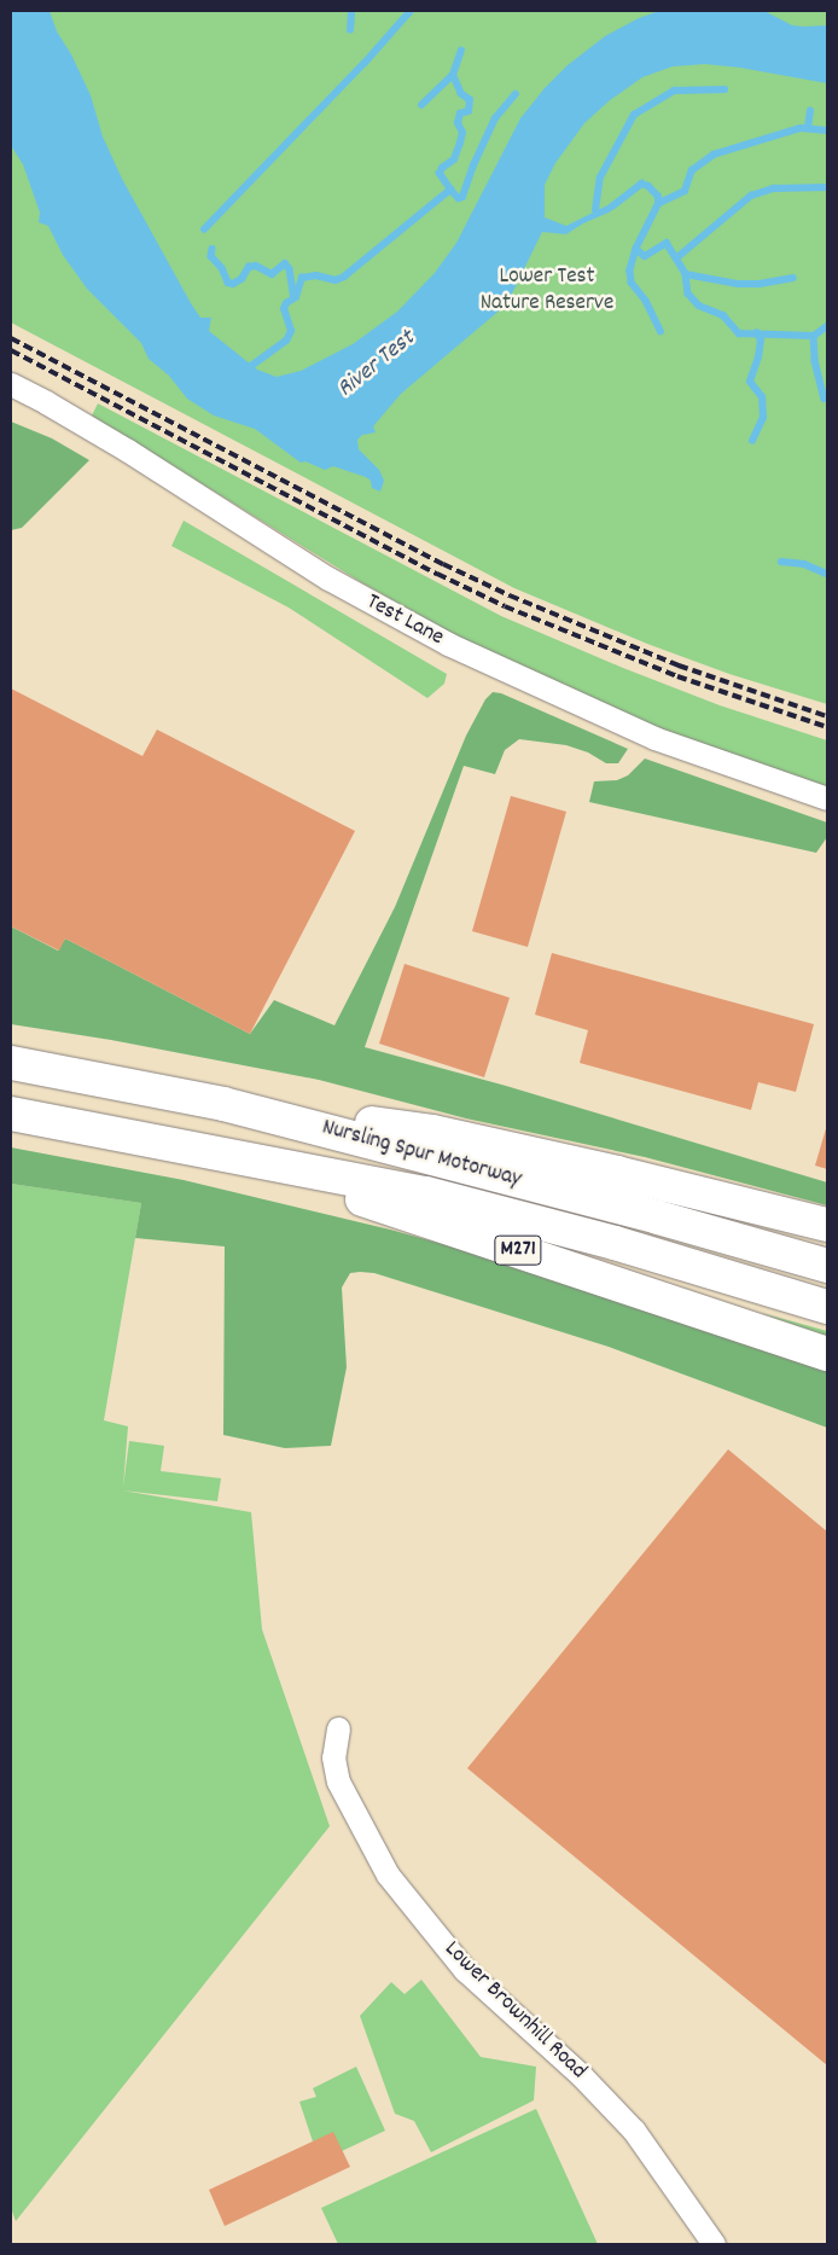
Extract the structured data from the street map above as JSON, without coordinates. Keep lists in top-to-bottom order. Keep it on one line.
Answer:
{"streets":{"highway":["Nursling Spur Motorway","M271"],"street":["Test Lane","Lower Brownhill Road"]},"crossings":[["Nursling Spur Motorway","M271"]],"water":["River Test"],"parks":["Lower Test Nature Reserve"]}
